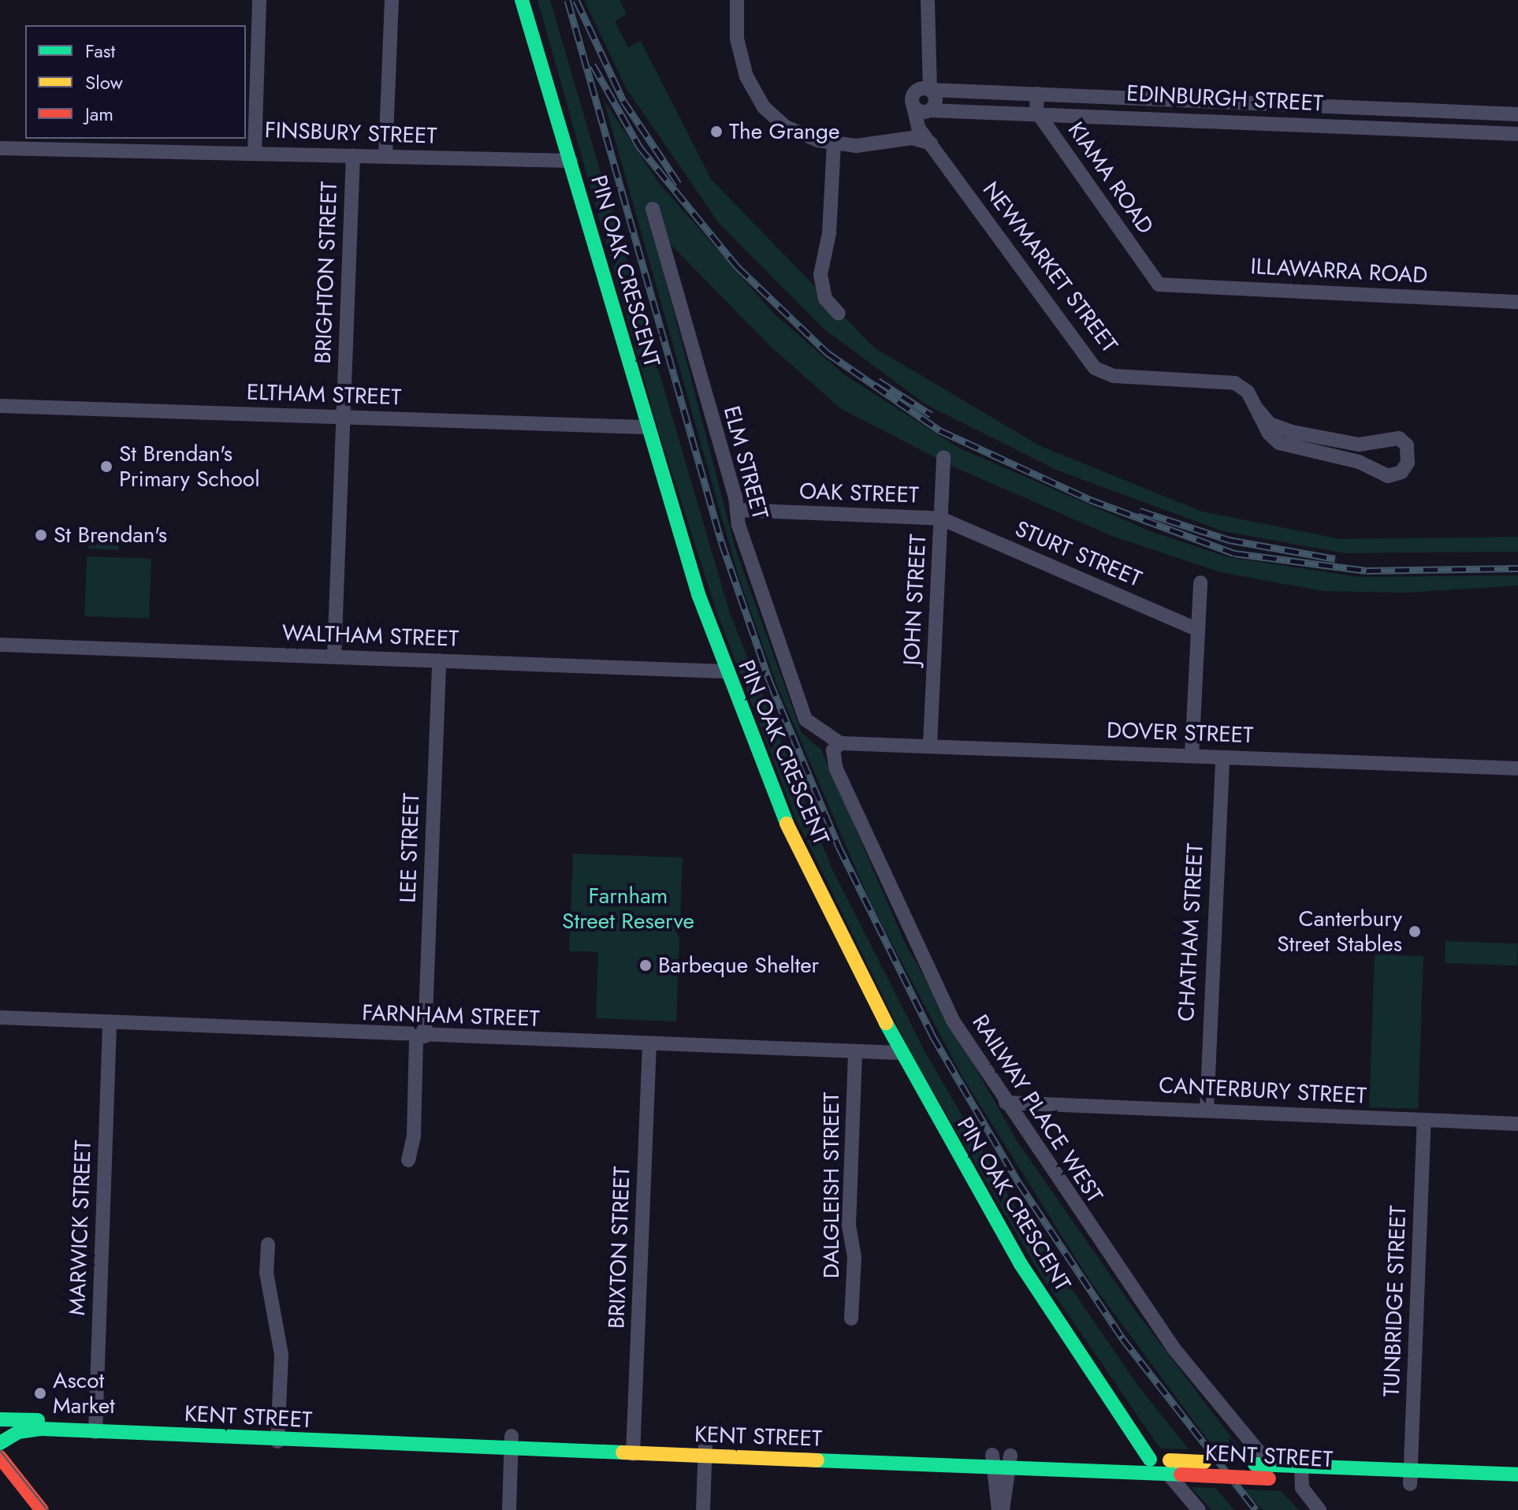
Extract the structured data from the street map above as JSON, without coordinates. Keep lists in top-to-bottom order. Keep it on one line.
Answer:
{"streets":{"street":["EDINBURGH STREET","FINSBURY STREET","KIAMA ROAD","NEWMARKET STREET","PIN OAK CRESCENT","ILLAWARRA ROAD","BRIGHTON STREET","ELTHAM STREET","ELM STREET","OAK STREET","STURT STREET","JOHN STREET","WALTHAM STREET","DOVER STREET","LEE STREET","CHATHAM STREET","FARNHAM STREET","CANTERBURY STREET","RAILWAY PLACE WEST","DALGLEISH STREET","MARWICK STREET","BRIXTON STREET","TUNBRIDGE STREET","KENT STREET"]},"crossings":[["EDINBURGH STREET","KIAMA ROAD"],["EDINBURGH STREET","NEWMARKET STREET"],["FINSBURY STREET","PIN OAK CRESCENT"],["FINSBURY STREET","BRIGHTON STREET"],["KIAMA ROAD","ILLAWARRA ROAD"],["PIN OAK CRESCENT","ELTHAM STREET"],["PIN OAK CRESCENT","WALTHAM STREET"],["PIN OAK CRESCENT","FARNHAM STREET"],["PIN OAK CRESCENT","KENT STREET"],["BRIGHTON STREET","ELTHAM STREET"],["BRIGHTON STREET","WALTHAM STREET"],["ELM STREET","OAK STREET"],["ELM STREET","DOVER STREET"],["ELM STREET","RAILWAY PLACE WEST"],["OAK STREET","STURT STREET"],["OAK STREET","JOHN STREET"],["STURT STREET","JOHN STREET"],["JOHN STREET","DOVER STREET"],["WALTHAM STREET","LEE STREET"],["DOVER STREET","CHATHAM STREET"],["DOVER STREET","RAILWAY PLACE WEST"],["LEE STREET","FARNHAM STREET"],["CHATHAM STREET","CANTERBURY STREET"],["FARNHAM STREET","DALGLEISH STREET"],["FARNHAM STREET","MARWICK STREET"],["FARNHAM STREET","BRIXTON STREET"],["CANTERBURY STREET","RAILWAY PLACE WEST"],["CANTERBURY STREET","TUNBRIDGE STREET"],["RAILWAY PLACE WEST","KENT STREET"],["MARWICK STREET","KENT STREET"],["BRIXTON STREET","KENT STREET"],["TUNBRIDGE STREET","KENT STREET"]],"parks":["Farnham Street Reserve"],"places":["The Grange","St Brendan's Primary School","St Brendan's","Canterbury Street Stables","Barbeque Shelter","Ascot Market"],"legend":["Fast","Slow","Jam"]}
